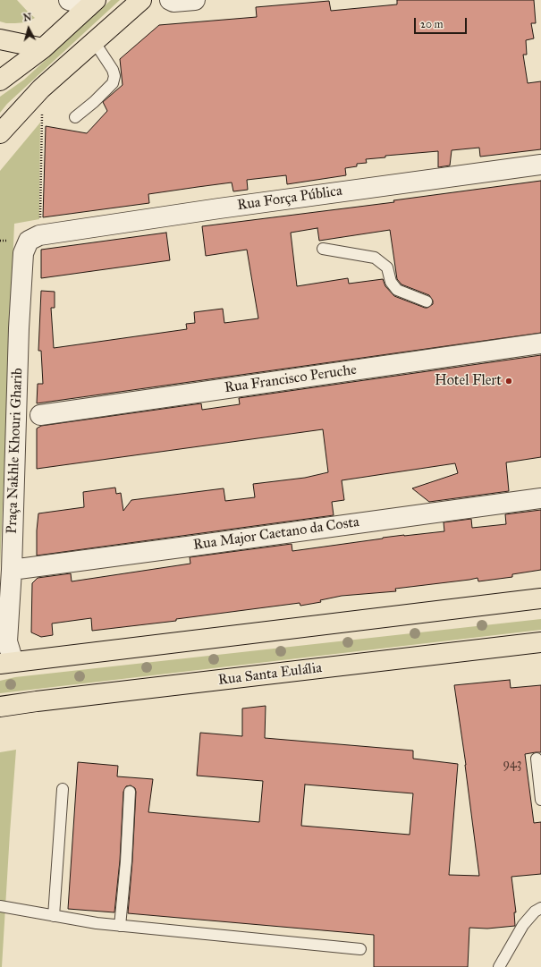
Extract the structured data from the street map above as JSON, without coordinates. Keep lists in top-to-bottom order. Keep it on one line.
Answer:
{"streets":{"main road":["Rua Santa Eulália"],"street":["Rua Força Pública","Rua Francisco Peruche","Praça Nakhle Khouri Gharib","Rua Major Caetano da Costa"]},"crossings":[["Rua Força Pública","Praça Nakhle Khouri Gharib"],["Praça Nakhle Khouri Gharib","Rua Major Caetano da Costa"]],"places":["Hotel Flert"],"house_numbers":["943"],"scale_bar":"20 m","north":"top"}
